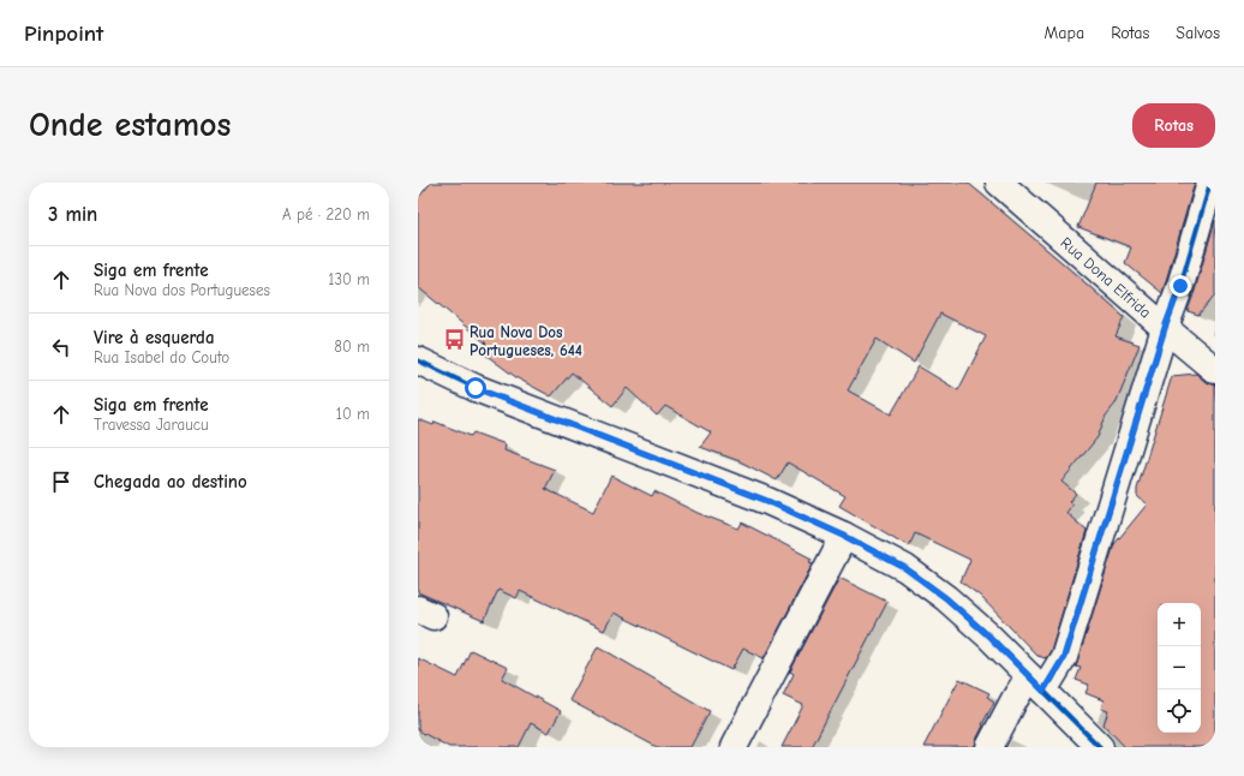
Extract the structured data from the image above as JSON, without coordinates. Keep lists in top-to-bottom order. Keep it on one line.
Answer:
{"streets":{"street":["Rua Dona Elfrida"]},"places":{"bus stop":["Rua Nova Dos Portugueses, 644"]},"page":{"header":"Pinpoint","nav":["Mapa","Rotas","Salvos"],"buttons":"Rotas","title":"Onde estamos","heading":["3 min","A pé · 220 m"],"list":[["Siga em frente","Rua Nova dos Portugueses","130 m"],["Vire à esquerda","Rua Isabel do Couto","80 m"],["Siga em frente","Travessa Jaraucu","10 m"],"Chegada ao destino"],"map_buttons":["+","−"]}}
